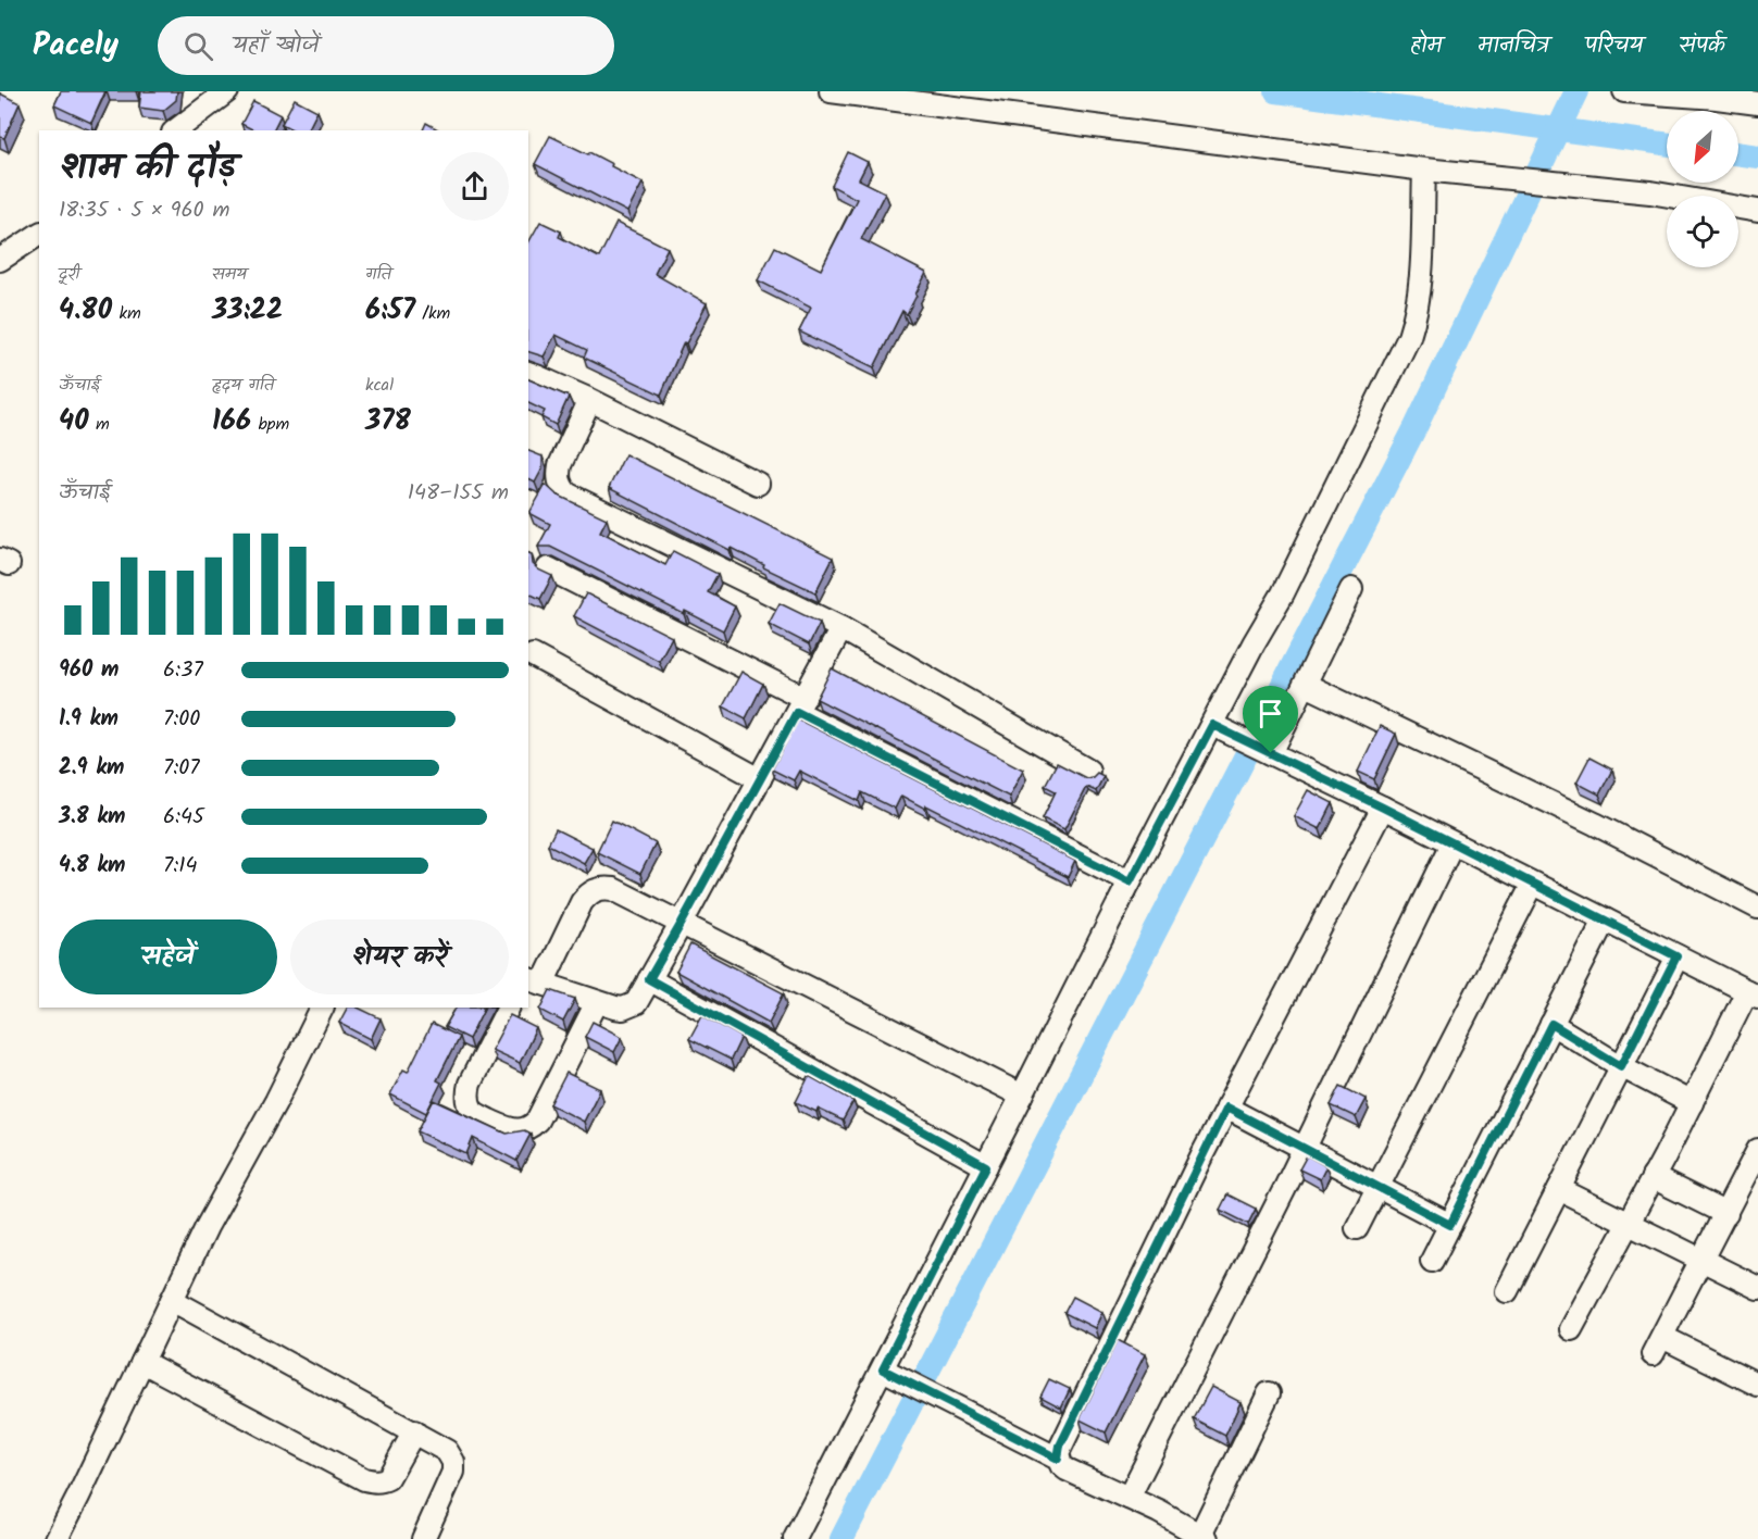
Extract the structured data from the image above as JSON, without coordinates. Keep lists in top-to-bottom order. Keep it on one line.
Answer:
{"north":"bottom left","page":{"header":"Pacely","search":"यहाँ खोजें","nav":["होम","मानचित्र","परिचय","संपर्क"],"heading":["शाम की दौड़","18:35 · 5 × 960 m"],"stats":[["दूरी","4.80 km"],["समय","33:22"],["गति","6:57 /km"],["ऊँचाई","40 m"],["हृदय गति","166 bpm"],["kcal","378"]],"chart":["ऊँचाई","148–155 m"],"list":[{"name":"960 m","note":"6:37"},{"name":"1.9 km","note":"7:00"},{"name":"2.9 km","note":"7:07"},{"name":"3.8 km","note":"6:45"},{"name":"4.8 km","note":"7:14"}],"buttons":["सहेजें","शेयर करें"]}}
